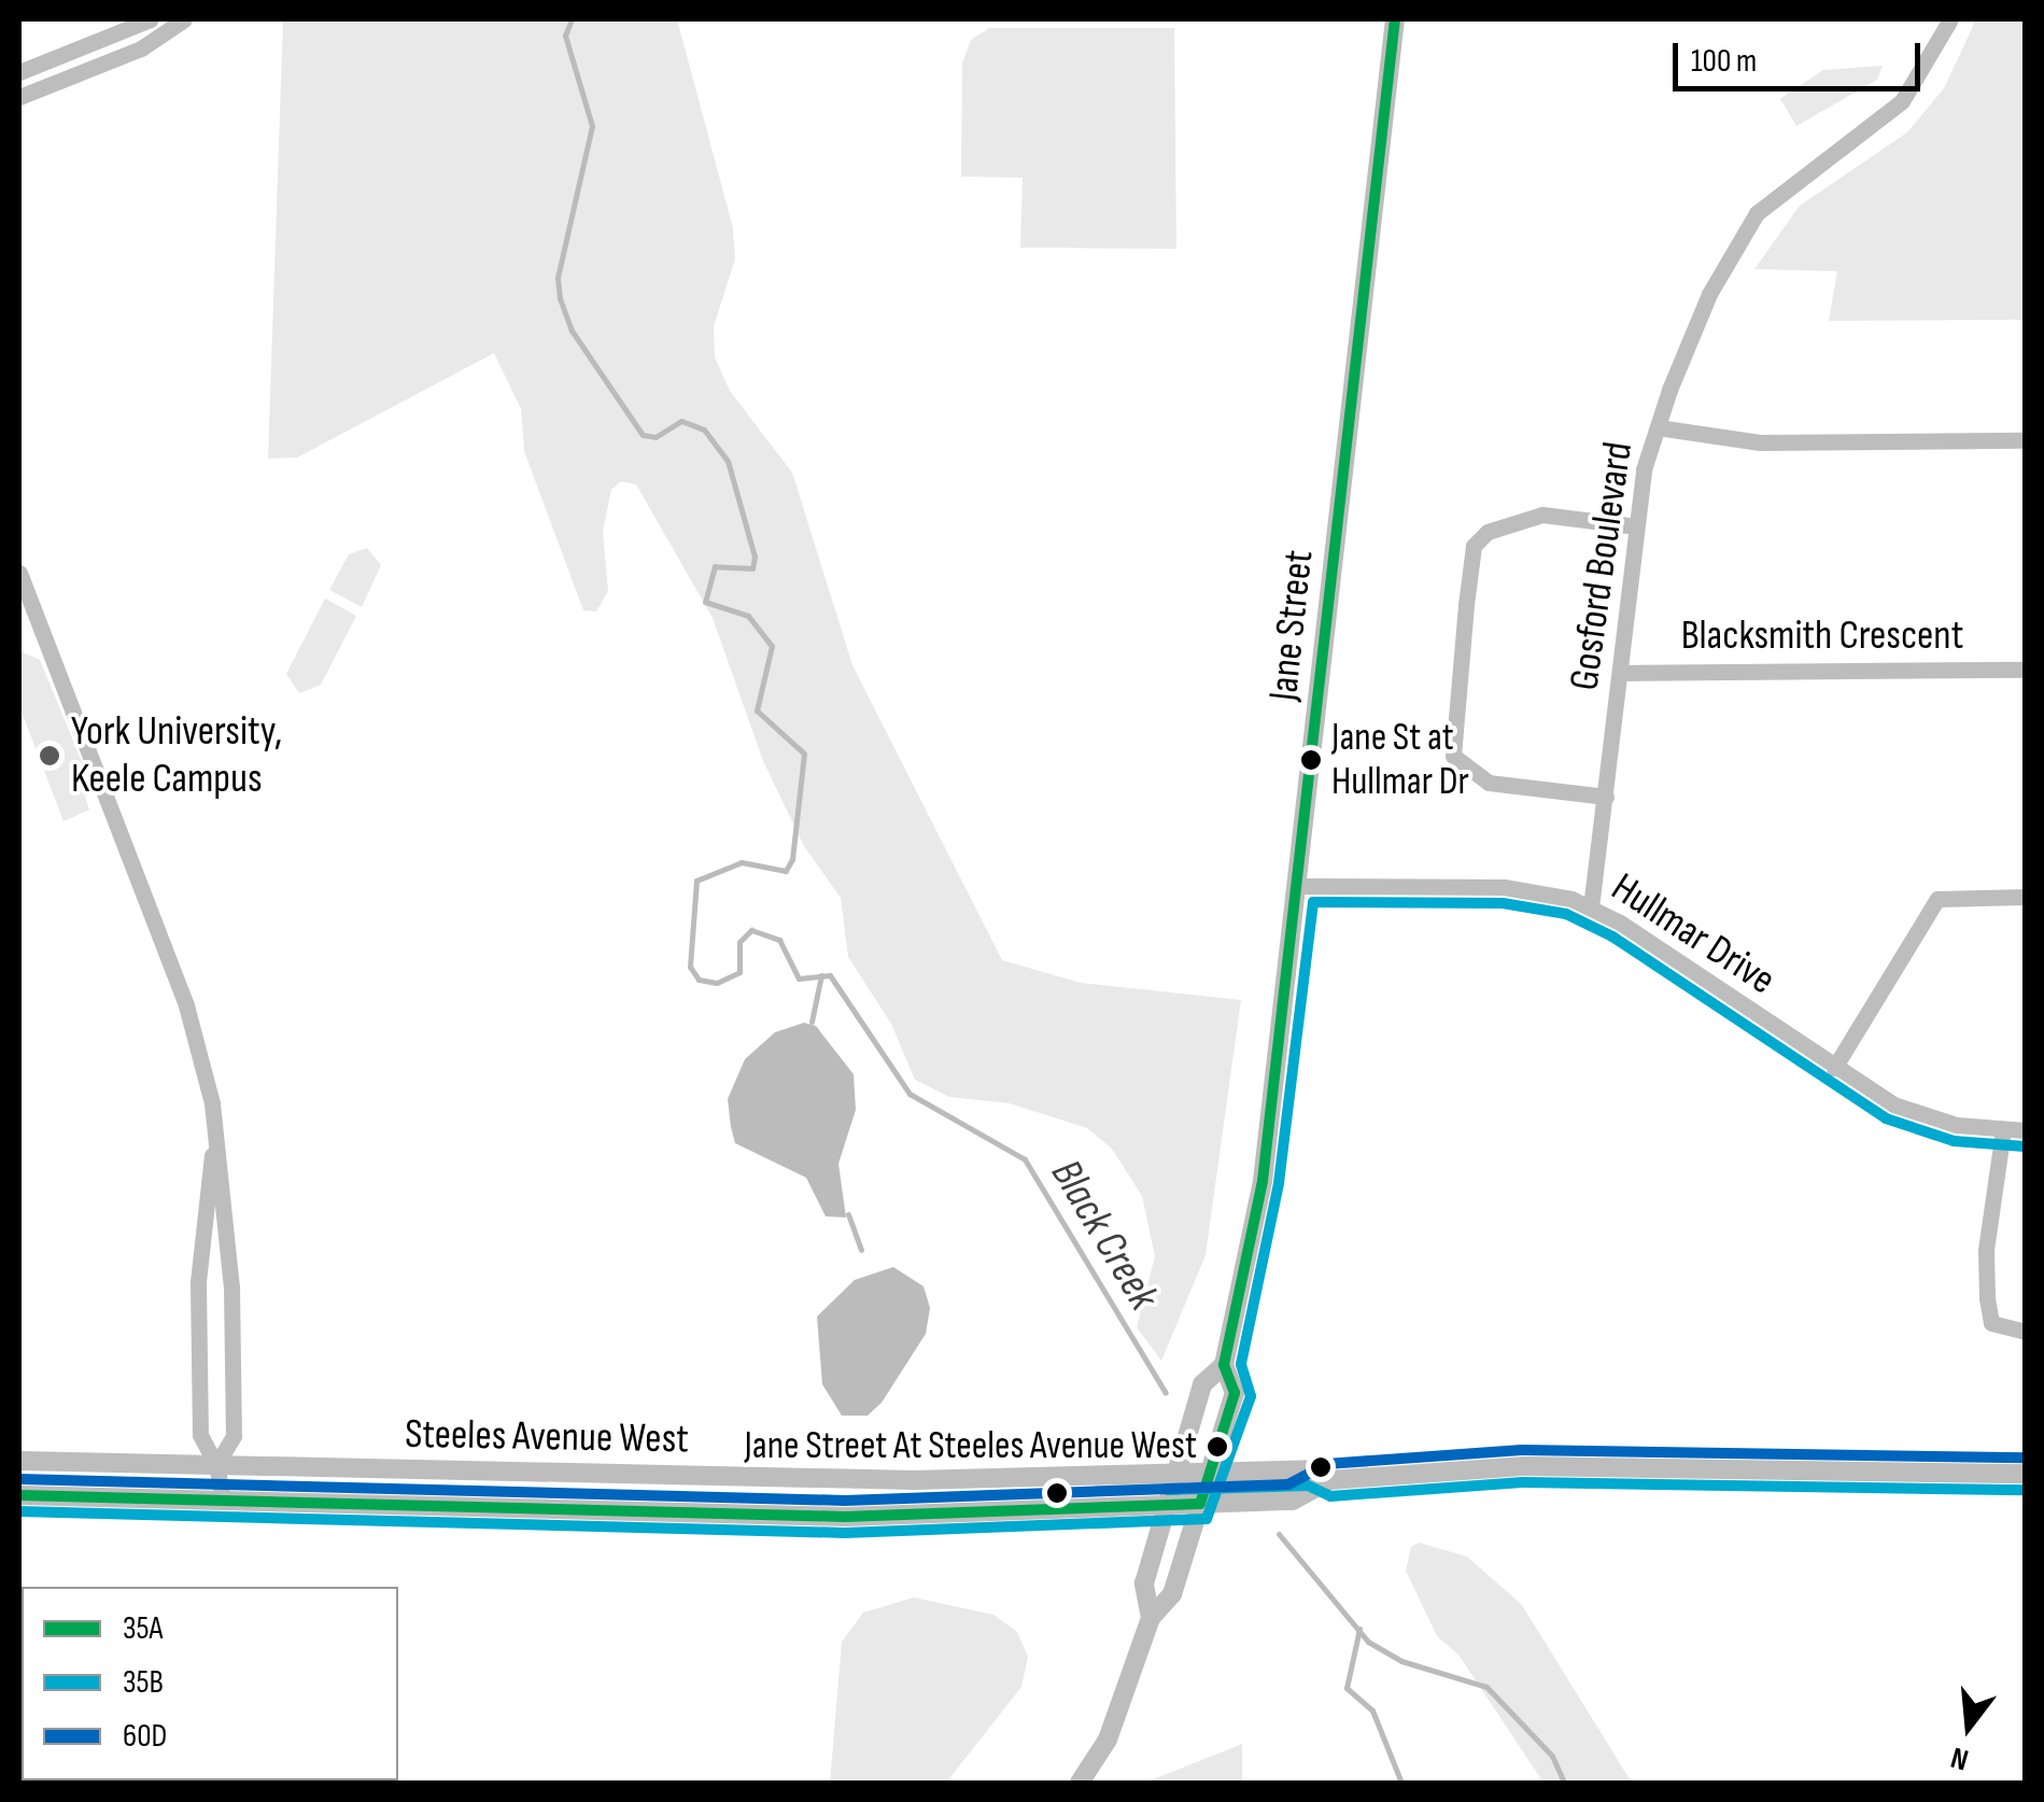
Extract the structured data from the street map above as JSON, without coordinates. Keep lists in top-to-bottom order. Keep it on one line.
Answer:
{"streets":{"main road":["Jane Street","Steeles Avenue West"],"street":["Gosford Boulevard","Blacksmith Crescent","Hullmar Drive"]},"crossings":[["Gosford Boulevard","Blacksmith Crescent"],["Gosford Boulevard","Hullmar Drive"],["Jane Street","Hullmar Drive"],["Jane Street","Steeles Avenue West"]],"water":["Black Creek"],"places":["York University, Keele Campus","Jane St at Hullmar Dr","Jane Street At Steeles Avenue West"],"lines":["transit line 35A","transit line 35B","transit line 60D"],"legend":["35A","35B","60D"],"scale_bar":"100 m","north":"bottom"}
